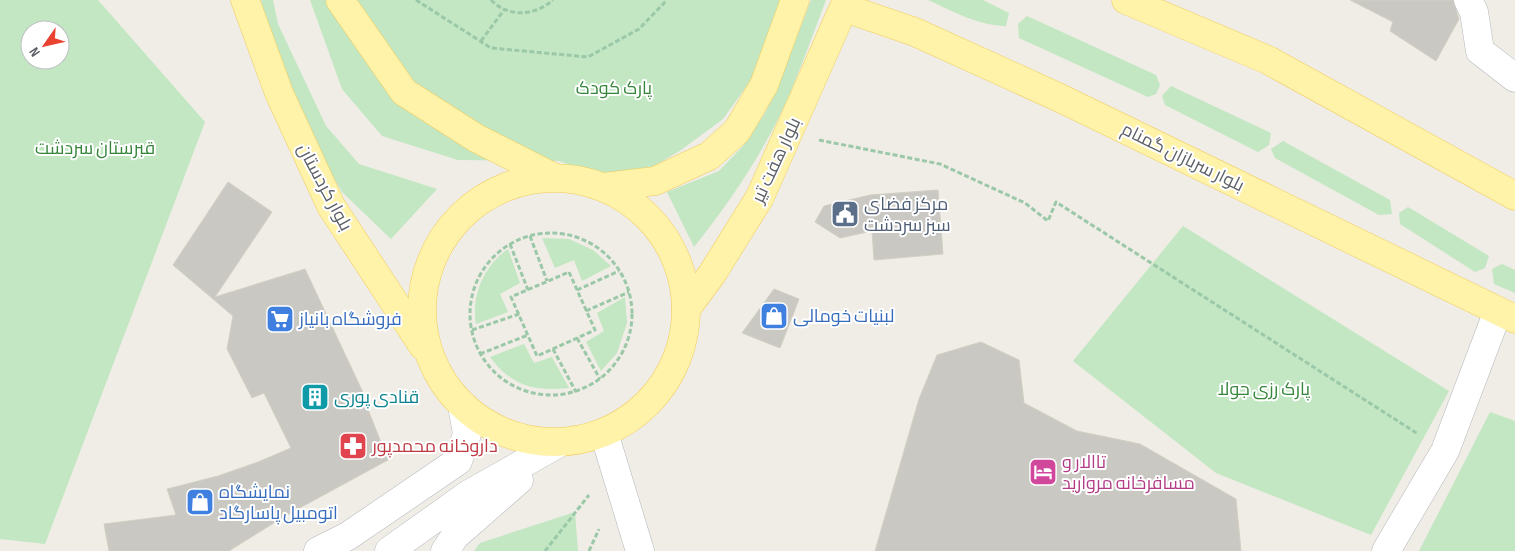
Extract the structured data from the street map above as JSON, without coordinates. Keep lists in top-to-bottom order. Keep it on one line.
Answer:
{"streets":{"main road":["بلوار سربازان گمنام","بلوار هفت تیر","بلوار کردستان"]},"crossings":[["بلوار سربازان گمنام","بلوار هفت تیر"]],"parks":["پارک کودک","قبرستان سردشت","پارک رزی جولا"],"places":{"public building":["مرکز فضای سبز سردشت"],"shop":["لبنیات خومالی","نمایشگاه اتومبیل پاسارگاد"],"supermarket":["فروشگاه بانیاز"],"building":["قنادی پوری"],"pharmacy":["داروخانه محمدپور"],"hotel":["تاالار و مسافرخانه مروارید"]},"north":"bottom left"}
